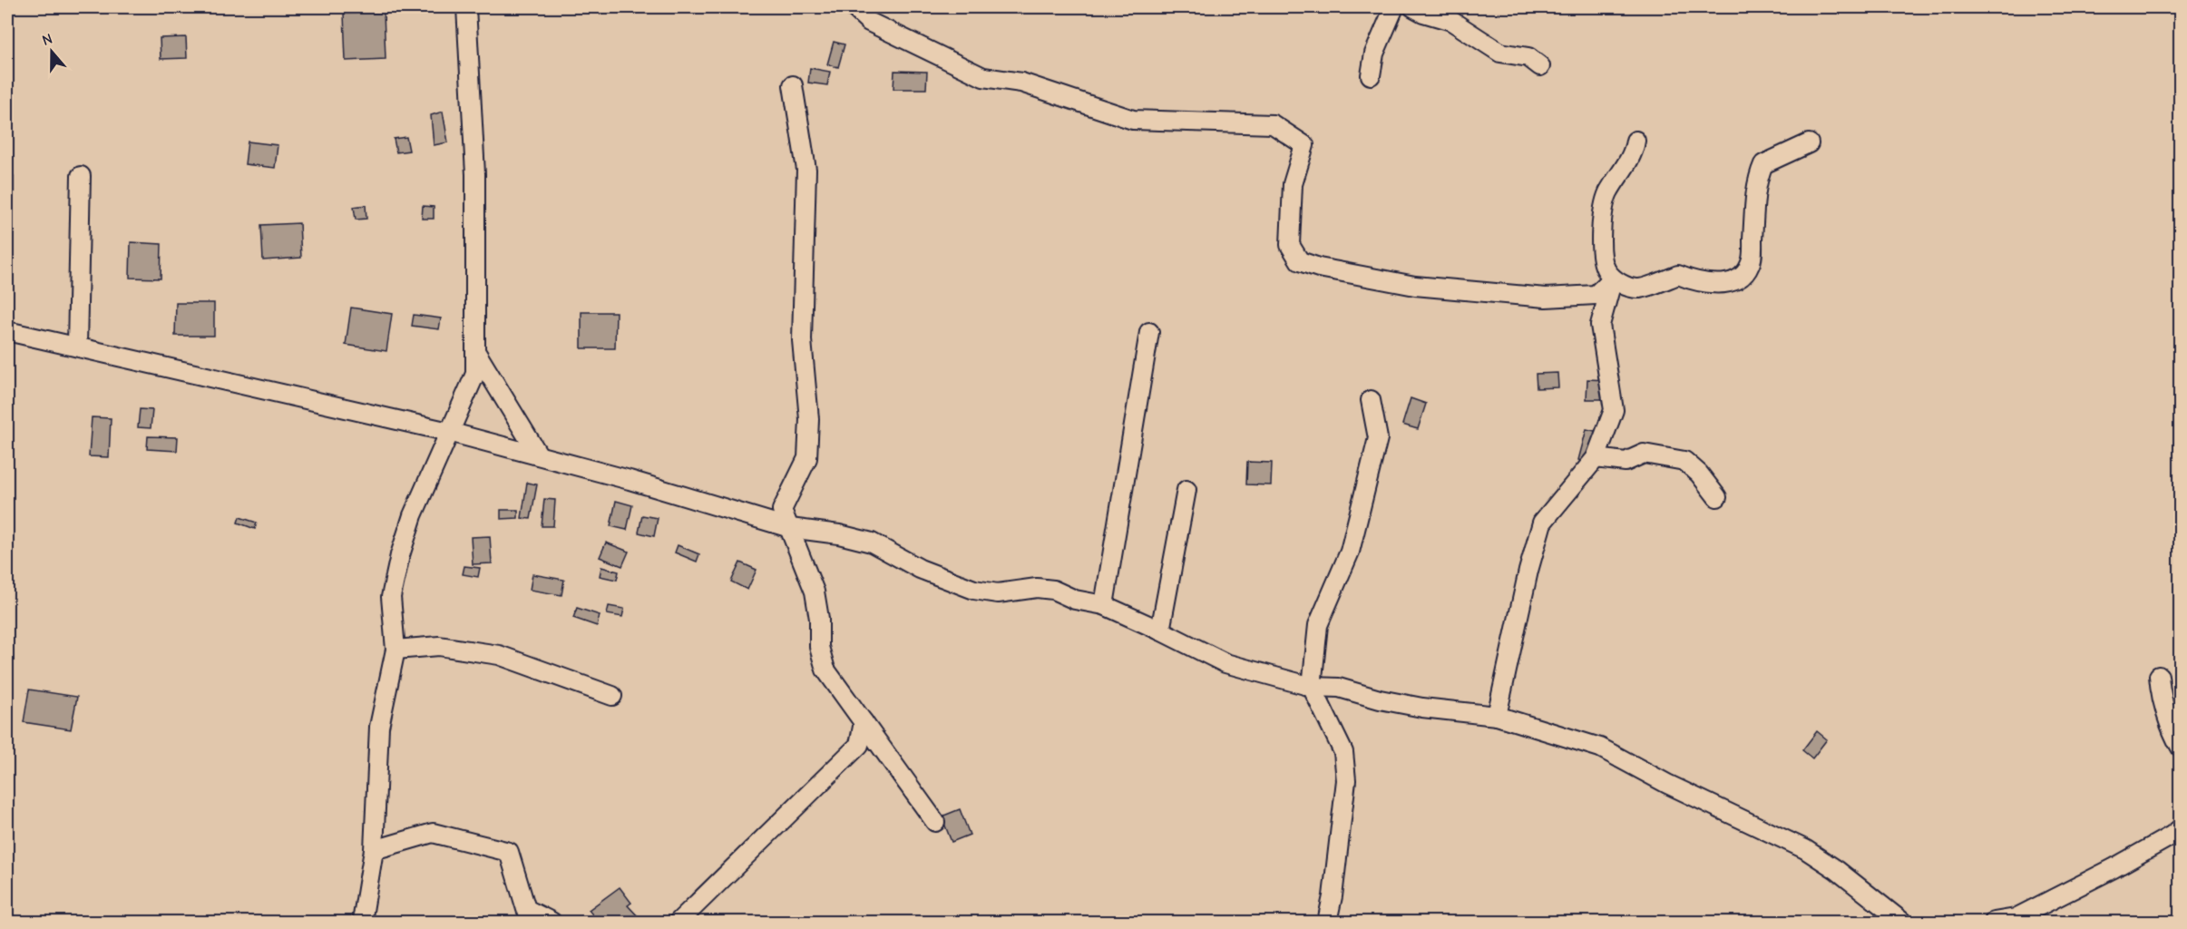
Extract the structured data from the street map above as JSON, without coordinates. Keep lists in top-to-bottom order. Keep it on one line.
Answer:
{"north":"top"}
